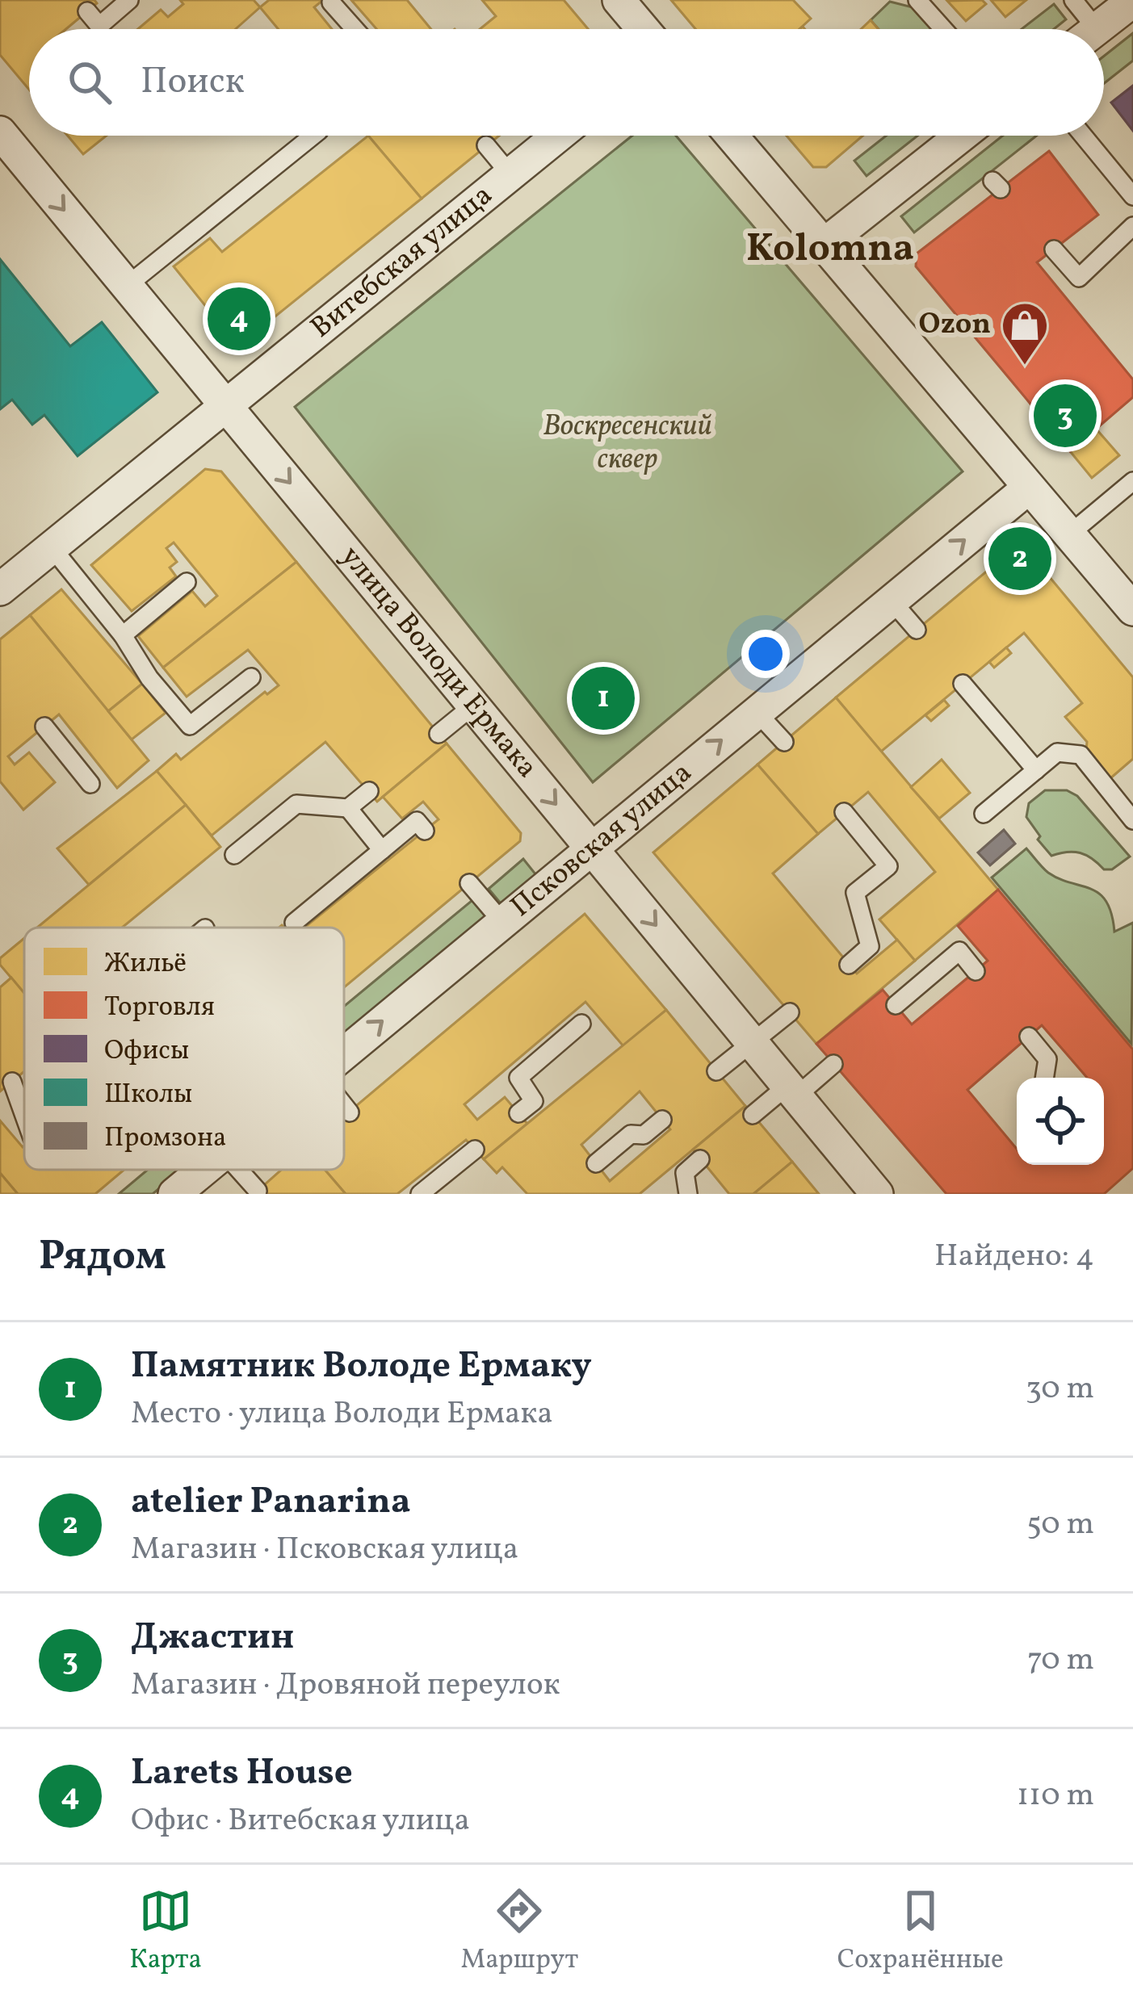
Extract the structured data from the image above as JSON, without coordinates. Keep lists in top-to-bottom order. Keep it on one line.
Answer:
{"streets":{"street":["Витебская улица","улица Володи Ермака","Псковская улица"]},"crossings":[["Витебская улица","улица Володи Ермака"],["улица Володи Ермака","Псковская улица"]],"one_way":["улица Володи Ермака","Псковская улица"],"districts":["Kolomna"],"parks":["Воскресенский сквер"],"places":{"shop":["Ozon"]},"legend":["Жильё","Торговля","Офисы","Школы","Промзона"],"page":{"search":"Поиск","pins":["4","3","2","1"],"heading":["Рядом","Найдено: 4"],"list":[{"mark":"1","name":"Памятник Володе Ермаку","note":"Место · улица Володи Ермака","value":"30 m"},{"mark":"2","name":"atelier Panarina","note":"Магазин · Псковская улица","value":"50 m"},{"mark":"3","name":"Джастин","note":"Магазин · Дровяной переулок","value":"70 m"},{"mark":"4","name":"Larets House","note":"Офис · Витебская улица","value":"110 m"}],"nav":["Карта","Маршрут","Сохранённые"]}}
